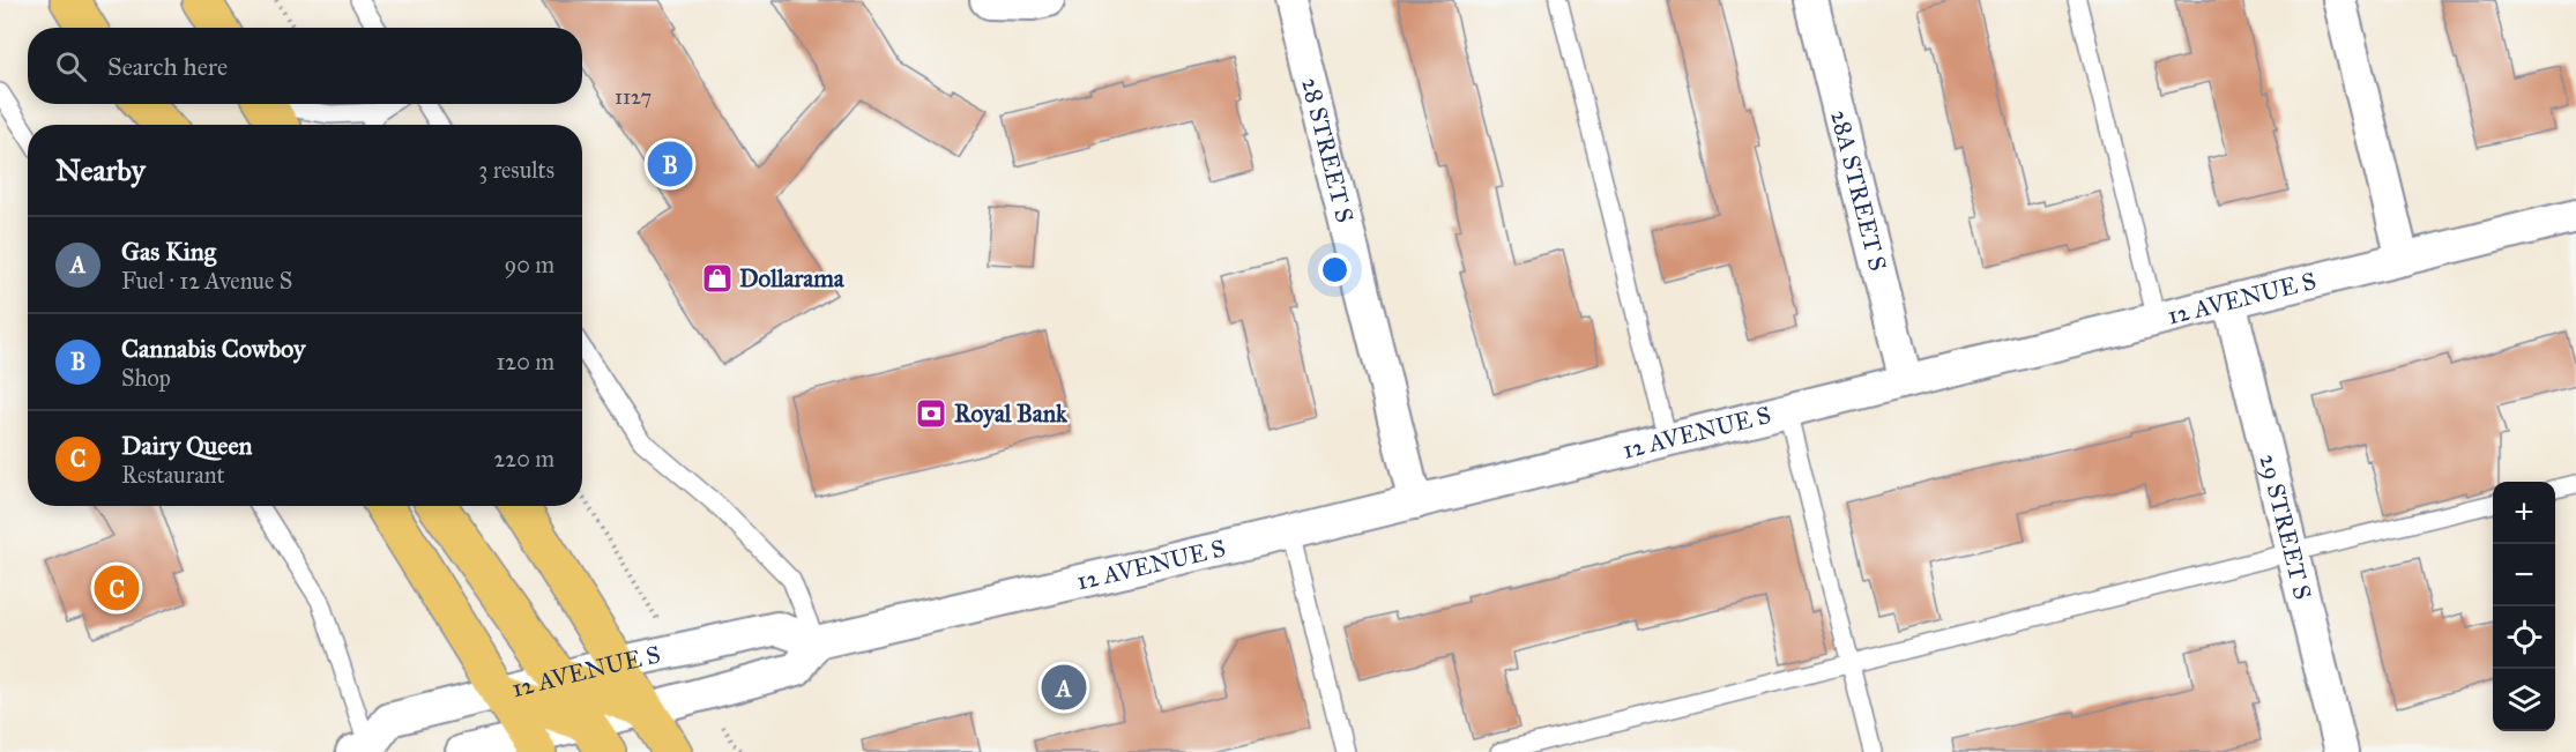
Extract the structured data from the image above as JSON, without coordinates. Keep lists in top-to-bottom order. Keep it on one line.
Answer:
{"streets":{"street":["28 STREET S","28A STREET S","12 AVENUE S","29 STREET S"]},"crossings":[["28 STREET S","12 AVENUE S"],["28A STREET S","12 AVENUE S"],["12 AVENUE S","29 STREET S"]],"places":{"shop":["Dollarama"],"bank":["Royal Bank"]},"house_numbers":["1127"],"page":{"search":"Search here","heading":["Nearby","3 results"],"pins":["B","C","A"],"list":[{"mark":"A","name":"Gas King","note":"Fuel · 12 Avenue S","value":"90 m"},{"mark":"B","name":"Cannabis Cowboy","note":"Shop","value":"120 m"},{"mark":"C","name":"Dairy Queen","note":"Restaurant","value":"220 m"}],"map_buttons":["+","−"]}}
